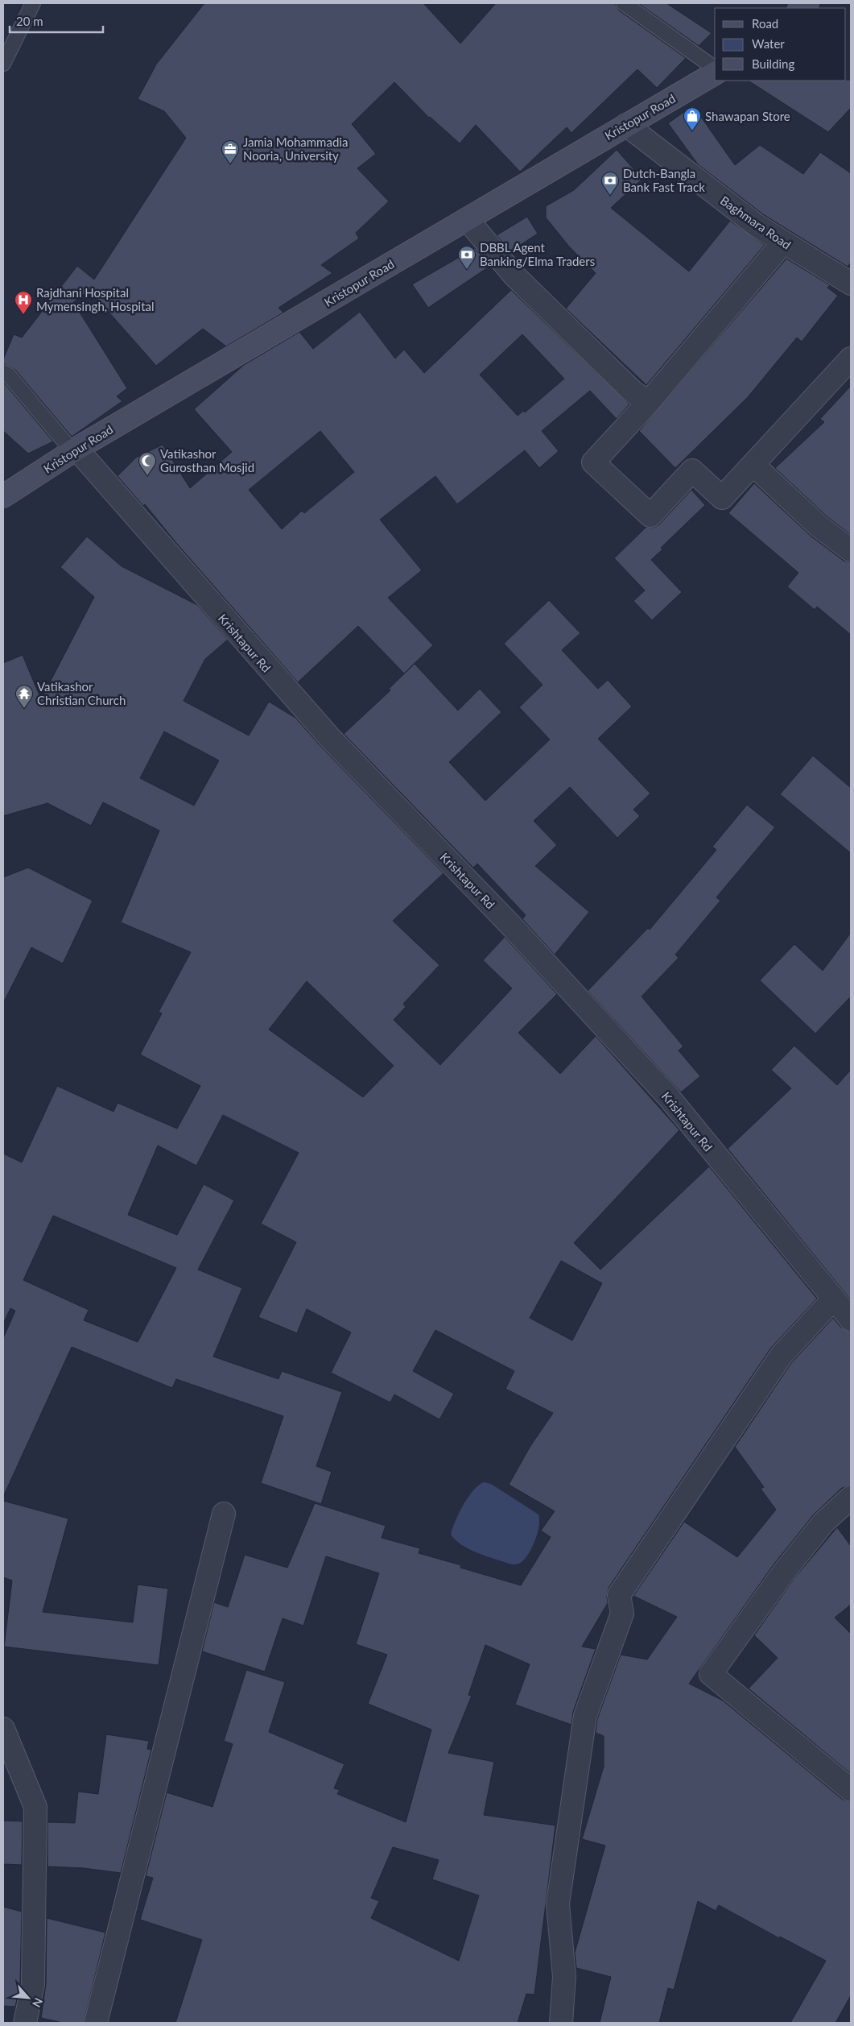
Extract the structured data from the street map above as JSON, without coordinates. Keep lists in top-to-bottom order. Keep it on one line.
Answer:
{"streets":{"main road":["Kristopur Road"],"street":["Baghmara Road","Krishtapur Rd"]},"crossings":[["Kristopur Road","Baghmara Road"],["Kristopur Road","Krishtapur Rd"]],"places":{"shop":["Shawapan Store"],"office":["Jamia Mohammadia Nooria, University"],"bank":["Dutch-Bangla Bank Fast Track","DBBL Agent Banking/Elma Traders"],"hospital":["Rajdhani Hospital Mymensingh, Hospital"],"mosque":["Vatikashor Gurosthan Mosjid"],"temple":["Vatikashor Christian Church"]},"legend":["Road","Water","Building"],"scale_bar":"20 m","north":"bottom right"}
